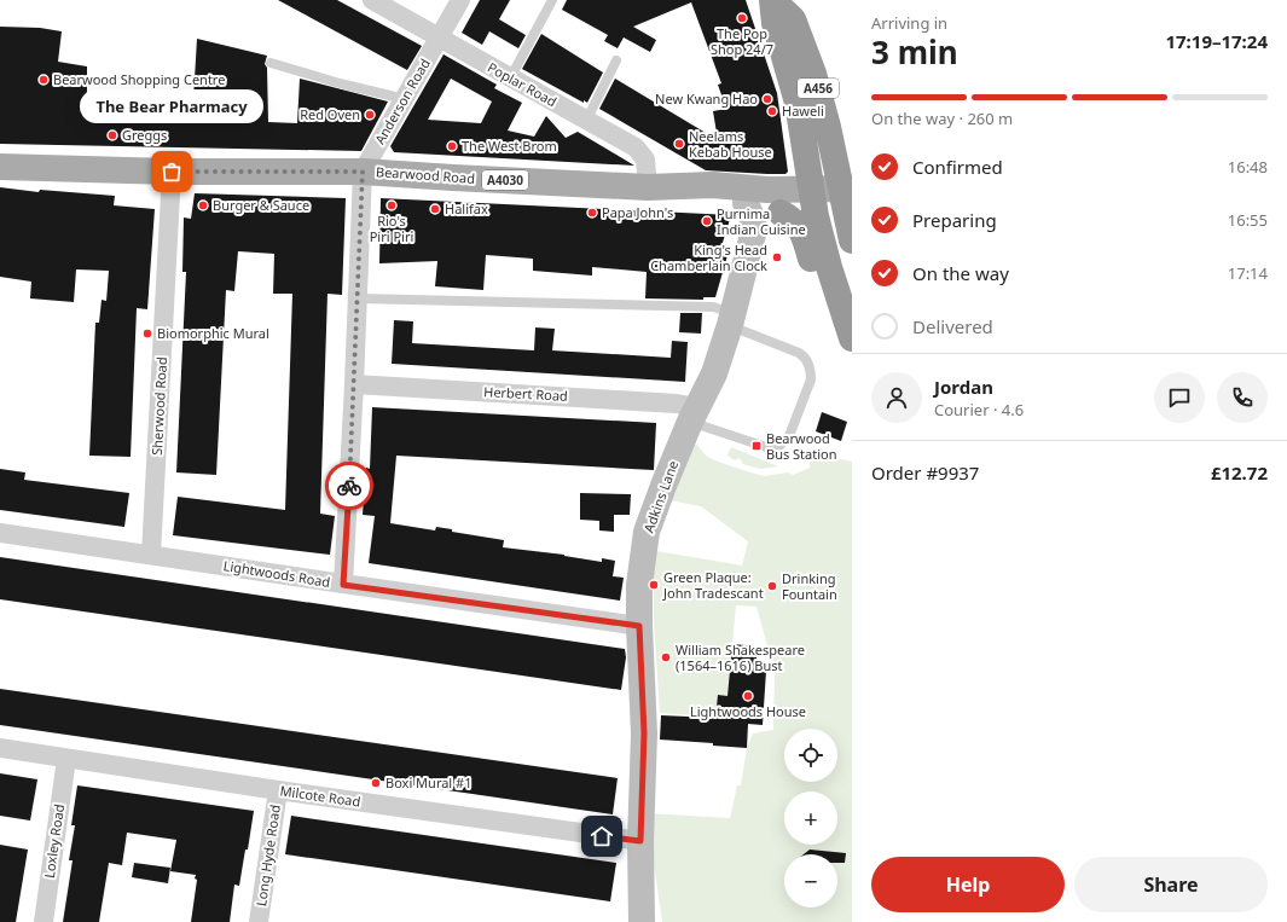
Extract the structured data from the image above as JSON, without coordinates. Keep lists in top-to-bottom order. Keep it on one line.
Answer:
{"streets":{"highway":["A456"],"main road":["Bearwood Road","A4030"],"street":["Poplar Road","Anderson Road","Herbert Road","Sherwood Road","Adkins Lane","Lightwoods Road","Milcote Road","Loxley Road","Long Hyde Road"]},"crossings":[["Poplar Road","Anderson Road"],["Poplar Road","Bearwood Road"],["A456","Bearwood Road"],["Anderson Road","Bearwood Road"],["Anderson Road","Herbert Road"],["Anderson Road","Lightwoods Road"],["Bearwood Road","Sherwood Road"],["Bearwood Road","Adkins Lane"],["Herbert Road","Adkins Lane"],["Sherwood Road","Lightwoods Road"],["Adkins Lane","Lightwoods Road"],["Adkins Lane","Milcote Road"],["Milcote Road","Loxley Road"],["Milcote Road","Long Hyde Road"]],"places":{"other":["The Pop Shop 24/7","Bearwood Shopping Centre","New Kwang Hao","Haweli","Red Oven","Greggs","Neelams Kebab House","The West Brom","The Bear Pharmacy","Burger & Sauce","Rio's Piri Piri","Halifax","Papa John's","Purnima Indian Cuisine","King's Head Chamberlain Clock","Biomorphic Mural","Green Plaque: John Tradescant","Drinking Fountain","William Shakespeare (1564–1616) Bust","Lightwoods House","Boxi Mural #1"],"transit":["Bearwood Bus Station"]},"page":{"heading":["3 min","Arriving in","17:19–17:24"],"panel":["Jordan","Courier · 4.6","Order #9937","£12.72"],"bar":"On the way · 260 m","bubble":"The Bear Pharmacy","list":[["Confirmed","16:48"],["Preparing","16:55"],["On the way","17:14"],"Delivered"],"map_buttons":["+","−"],"buttons":["Help","Share"]}}
